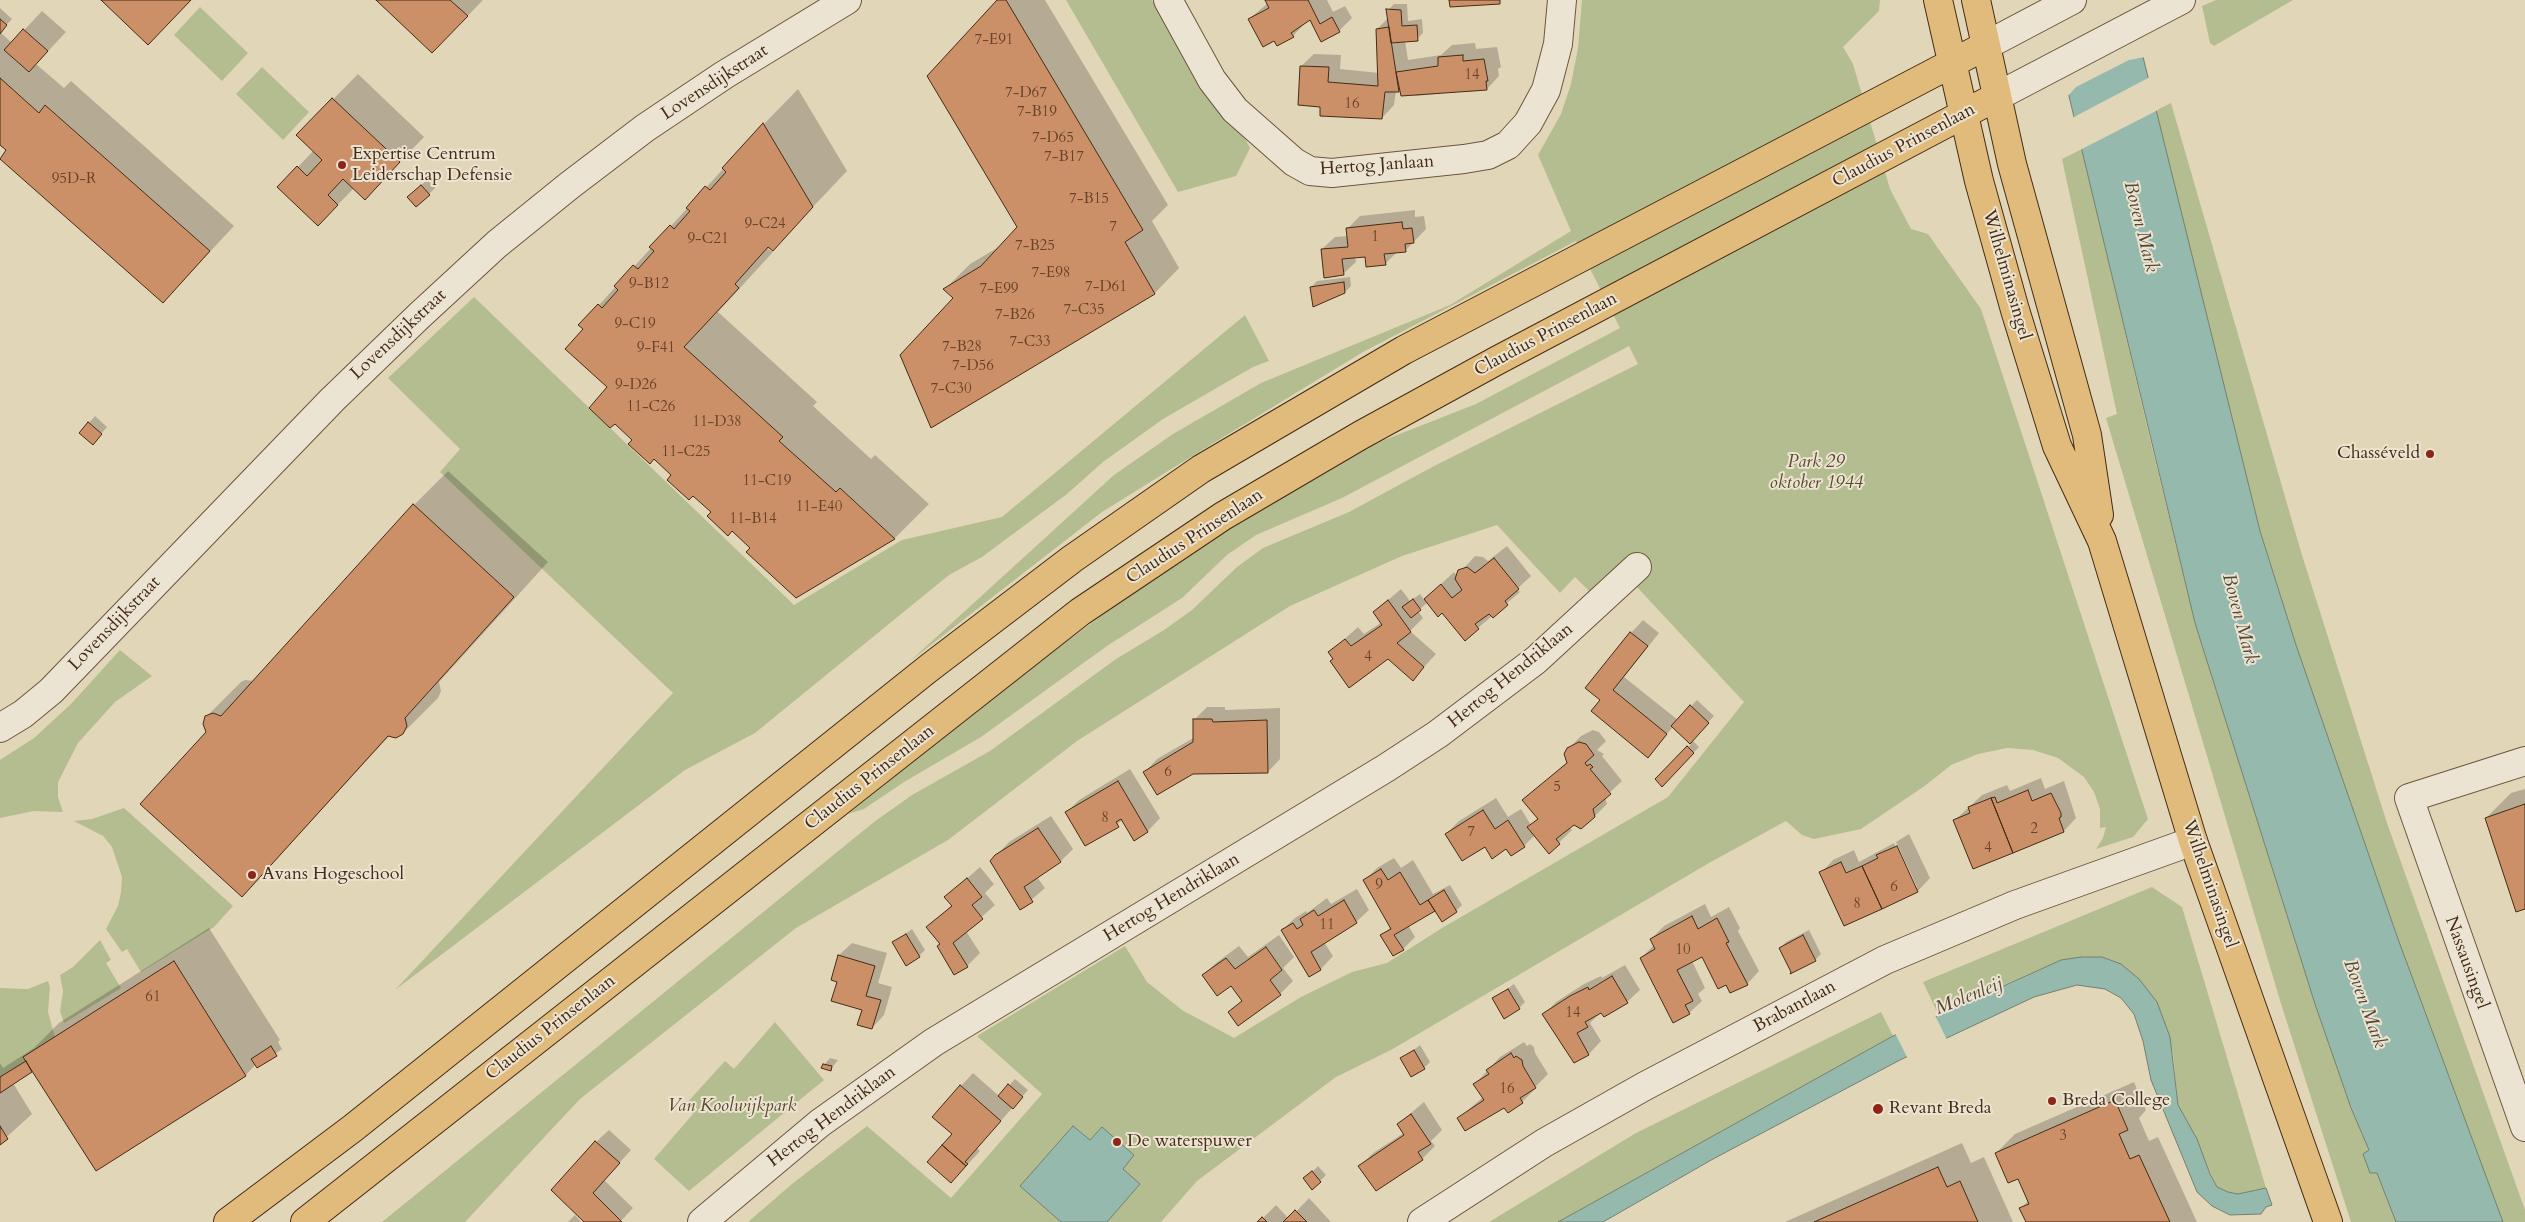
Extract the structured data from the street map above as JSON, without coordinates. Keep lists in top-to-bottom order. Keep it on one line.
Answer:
{"streets":{"main road":["Claudius Prinsenlaan","Wilhelminasingel"],"street":["Lovensdijkstraat","Hertog Janlaan","Hertog Hendriklaan","Nassausingel","Brabantlaan"]},"crossings":[["Claudius Prinsenlaan","Wilhelminasingel"],["Wilhelminasingel","Brabantlaan"]],"water":["Boven Mark","Molenleij"],"parks":["Park 29 oktober 1944","Van Koolwijkpark"],"places":["Expertise Centrum Leiderschap Defensie","Chasséveld","Avans Hogeschool","Breda College","Revant Breda","De waterspuwer"],"house_numbers":["7-E91","14","7-D67","16","7-B19","7-D65","7-B17","95D-R","7-B15","9-C24","7","1","9-C21","7-B25","7-E98","9-B12","7-D61","7-E99","7-C35","7-B26","9-C19","7-C33","7-B28","9-F41","7-D56","9-D26","7-C30","11-C26","11-D38","11-C25","11-C19","11-E40","11-B14","4","6","5","8","2","7","4","9","6","8","11","10","61","14","16","3"]}
